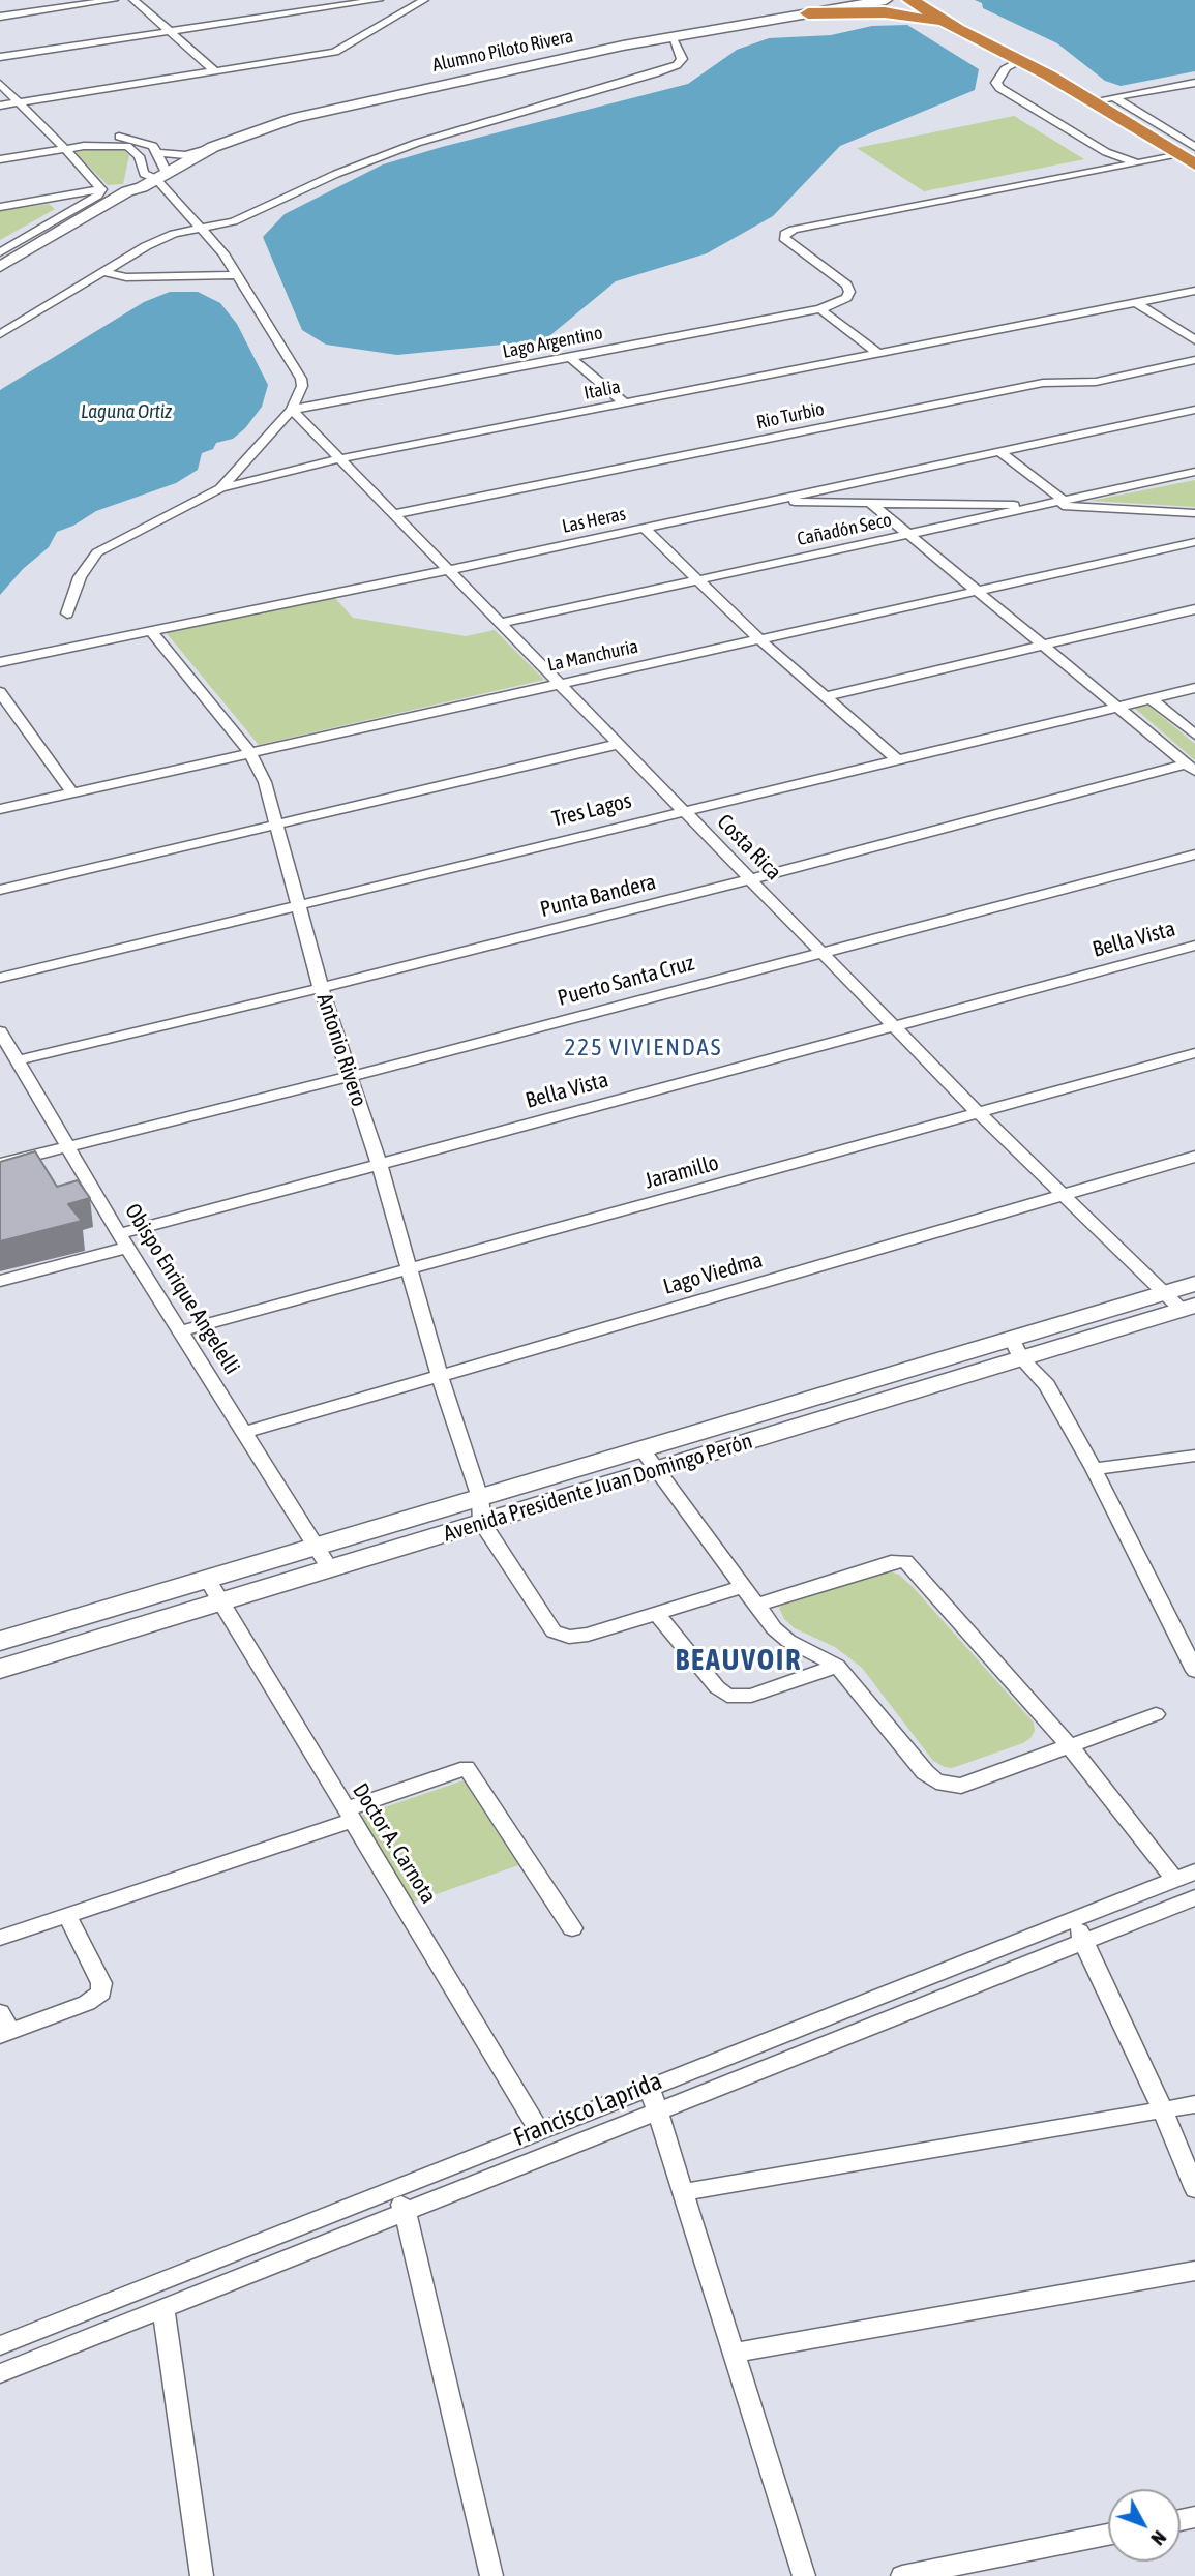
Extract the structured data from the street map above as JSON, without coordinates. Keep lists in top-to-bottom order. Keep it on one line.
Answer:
{"streets":{"main road":["Alumno Piloto Rivera","Avenida Presidente Juan Domingo Perón"],"street":["Lago Argentino","Italia","Rio Turbio","Las Heras","Cañadón Seco","La Manchuria","Tres Lagos","Costa Rica","Punta Bandera","Bella Vista","Puerto Santa Cruz","Antonio Rivero","Jaramillo","Lago Viedma","Obispo Enrique Angelelli","Doctor A. Carnota","Francisco Laprida"]},"crossings":[["Lago Argentino","Costa Rica"],["Italia","Costa Rica"],["Rio Turbio","Costa Rica"],["Las Heras","Costa Rica"],["Las Heras","Antonio Rivero"],["Cañadón Seco","Costa Rica"],["La Manchuria","Costa Rica"],["La Manchuria","Antonio Rivero"],["Tres Lagos","Costa Rica"],["Tres Lagos","Antonio Rivero"],["Costa Rica","Punta Bandera"],["Costa Rica","Bella Vista"],["Costa Rica","Puerto Santa Cruz"],["Costa Rica","Jaramillo"],["Costa Rica","Lago Viedma"],["Costa Rica","Avenida Presidente Juan Domingo Perón"],["Punta Bandera","Antonio Rivero"],["Punta Bandera","Obispo Enrique Angelelli"],["Bella Vista","Antonio Rivero"],["Bella Vista","Obispo Enrique Angelelli"],["Puerto Santa Cruz","Antonio Rivero"],["Puerto Santa Cruz","Obispo Enrique Angelelli"],["Antonio Rivero","Jaramillo"],["Antonio Rivero","Lago Viedma"],["Antonio Rivero","Avenida Presidente Juan Domingo Perón"],["Jaramillo","Obispo Enrique Angelelli"],["Lago Viedma","Obispo Enrique Angelelli"],["Obispo Enrique Angelelli","Avenida Presidente Juan Domingo Perón"],["Avenida Presidente Juan Domingo Perón","Doctor A. Carnota"],["Doctor A. Carnota","Francisco Laprida"]],"districts":["225 VIVIENDAS","BEAUVOIR"],"water":["Laguna Ortiz"],"north":"bottom right"}
